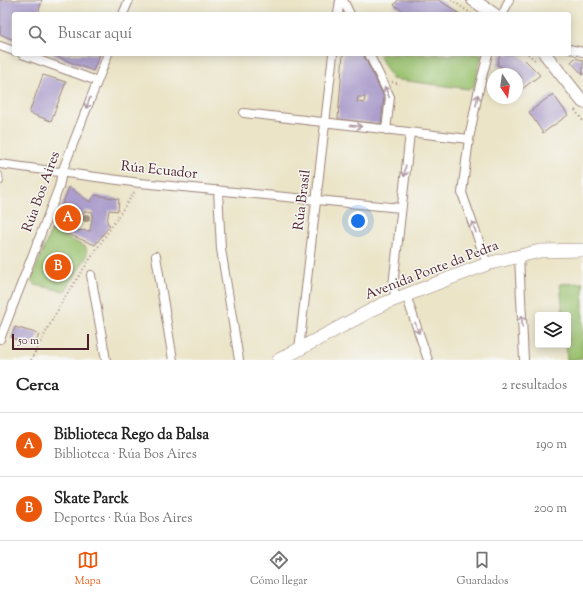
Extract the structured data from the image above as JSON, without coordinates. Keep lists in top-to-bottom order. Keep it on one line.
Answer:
{"streets":{"main road":["Avenida Ponte da Pedra"],"street":["Rúa Ecuador","Rúa Bos Aires","Rúa Brasil"]},"crossings":[["Rúa Ecuador","Rúa Bos Aires"],["Rúa Ecuador","Rúa Brasil"],["Rúa Brasil","Avenida Ponte da Pedra"]],"scale_bar":"50 m","north":"bottom","page":{"search":"Buscar aquí","pins":["A","B"],"scale":"50 m","heading":["Cerca","2 resultados"],"list":[{"mark":"A","name":"Biblioteca Rego da Balsa","note":"Biblioteca · Rúa Bos Aires","value":"190 m"},{"mark":"B","name":"Skate Parck","note":"Deportes · Rúa Bos Aires","value":"200 m"}],"nav":["Mapa","Cómo llegar","Guardados"]}}
